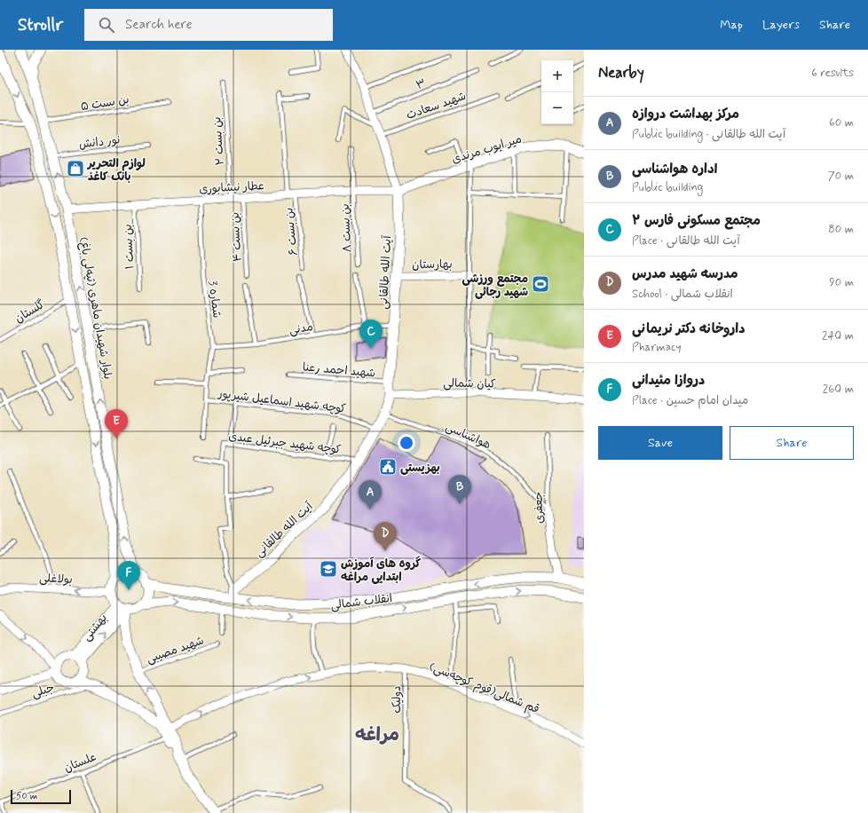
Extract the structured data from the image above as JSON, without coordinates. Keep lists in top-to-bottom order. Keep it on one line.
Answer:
{"streets":{"street":["میر ایوب مرندی","عطار نیشابوری","بهارستان","آیت الله طالقانی","بلوار شهیدان ماهری (تپه‌لی باغ)","کیان شمالی","جعفری","بولاغلی","انقلاب شمالی","بهشتی","قم شمالی(قوم کوچه‌سی)"],"lane":["۳","بن بست ۵","شهید سعادت","نور دانش","بن بست ۲","بن بست ۸","بن بست ۶","بن بست ۴","بن بست ۱","شماره 3","گلستان","مدنی","شهید احمد رعنا","کوچه شهید اسماعیل شیرپور","هواشناسی","کوچه شهید جبرئیل عبدی","شهید مصیبی","جبلی","دولیک","علستان"]},"crossings":[["۳","آیت الله طالقانی"],["بن بست ۵","بلوار شهیدان ماهری (تپه‌لی باغ)"],["شهید سعادت","آیت الله طالقانی"],["نور دانش","بلوار شهیدان ماهری (تپه‌لی باغ)"],["بن بست ۲","عطار نیشابوری"],["میر ایوب مرندی","عطار نیشابوری"],["میر ایوب مرندی","آیت الله طالقانی"],["عطار نیشابوری","بن بست ۸"],["عطار نیشابوری","بن بست ۶"],["عطار نیشابوری","بن بست ۴"],["عطار نیشابوری","بن بست ۱"],["عطار نیشابوری","آیت الله طالقانی"],["عطار نیشابوری","شماره 3"],["عطار نیشابوری","بلوار شهیدان ماهری (تپه‌لی باغ)"],["بهارستان","آیت الله طالقانی"],["آیت الله طالقانی","مدنی"],["آیت الله طالقانی","شهید احمد رعنا"],["آیت الله طالقانی","کیان شمالی"],["آیت الله طالقانی","کوچه شهید اسماعیل شیرپور"],["آیت الله طالقانی","هواشناسی"],["آیت الله طالقانی","کوچه شهید جبرئیل عبدی"],["آیت الله طالقانی","انقلاب شمالی"],["شماره 3","مدنی"],["شماره 3","کوچه شهید اسماعیل شیرپور"],["بلوار شهیدان ماهری (تپه‌لی باغ)","بولاغلی"],["بلوار شهیدان ماهری (تپه‌لی باغ)","انقلاب شمالی"],["بلوار شهیدان ماهری (تپه‌لی باغ)","بهشتی"],["هواشناسی","جعفری"],["جعفری","انقلاب شمالی"],["بولاغلی","انقلاب شمالی"],["بولاغلی","بهشتی"],["انقلاب شمالی","بهشتی"],["قم شمالی(قوم کوچه‌سی)","دولیک"],["قم شمالی(قوم کوچه‌سی)","علستان"]],"one_way":["بولاغلی","قم شمالی(قوم کوچه‌سی)"],"districts":["مراغه"],"places":{"shop":["لوازم التحریر بانک کاغذ"],"sports":["مجتمع ورزشی شهید رجائی"],"public building":["بهزیستی"],"school or university":["گروه های آموزش ابتدایی مراغه"]},"scale_bar":"50 m","page":{"header":"Strollr","search":"Search here","nav":["Map","Layers","Share"],"heading":["Nearby","6 results"],"map_buttons":["+","−"],"list":[{"mark":"A","name":"مرکز بهداشت دروازه","note":"Public building · آیت الله طالقانی","value":"60 m"},{"mark":"B","name":"اداره هواشناسی","note":"Public building","value":"70 m"},{"mark":"C","name":"مجتمع مسکونی فارس ۲","note":"Place · آیت الله طالقانی","value":"80 m"},{"mark":"D","name":"مدرسه شهید مدرس","note":"School · انقلاب شمالی","value":"90 m"},{"mark":"E","name":"داروخانه دكتر نریمانی","note":"Pharmacy","value":"240 m"},{"mark":"F","name":"دروازا مئیدانی","note":"Place · میدان امام حسین","value":"260 m"}],"pins":["C","E","B","A","D","F"],"buttons":["Save","Share"],"scale":"50 m"}}
